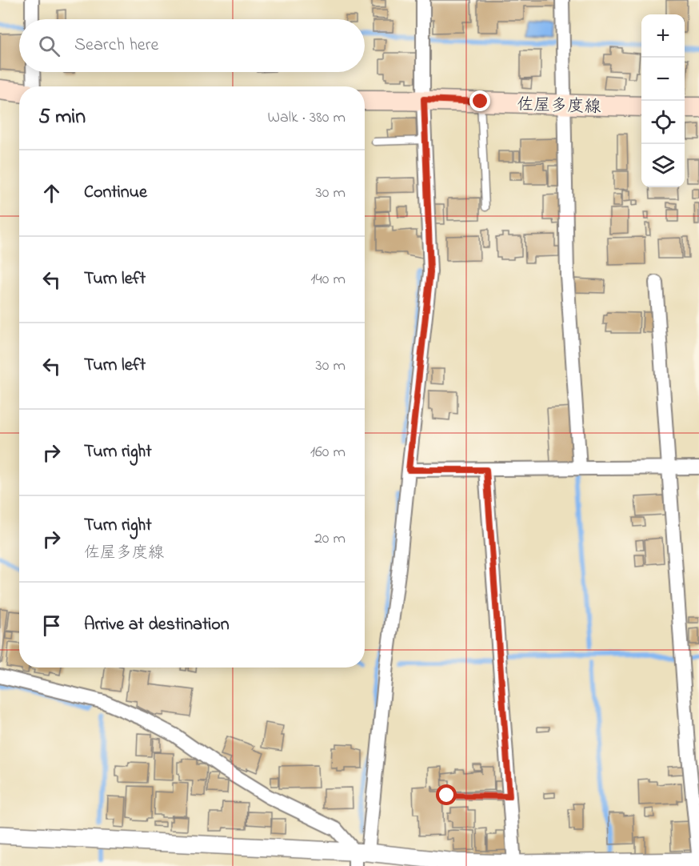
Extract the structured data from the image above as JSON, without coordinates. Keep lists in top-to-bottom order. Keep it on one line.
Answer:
{"streets":{"main road":["佐屋多度線"]},"page":{"map_buttons":["+","−"],"search":"Search here","heading":["5 min","Walk · 380 m"],"list":[["Continue","30 m"],["Turn left","140 m"],["Turn left","30 m"],["Turn right","160 m"],["Turn right","佐屋多度線","20 m"],"Arrive at destination"]}}
